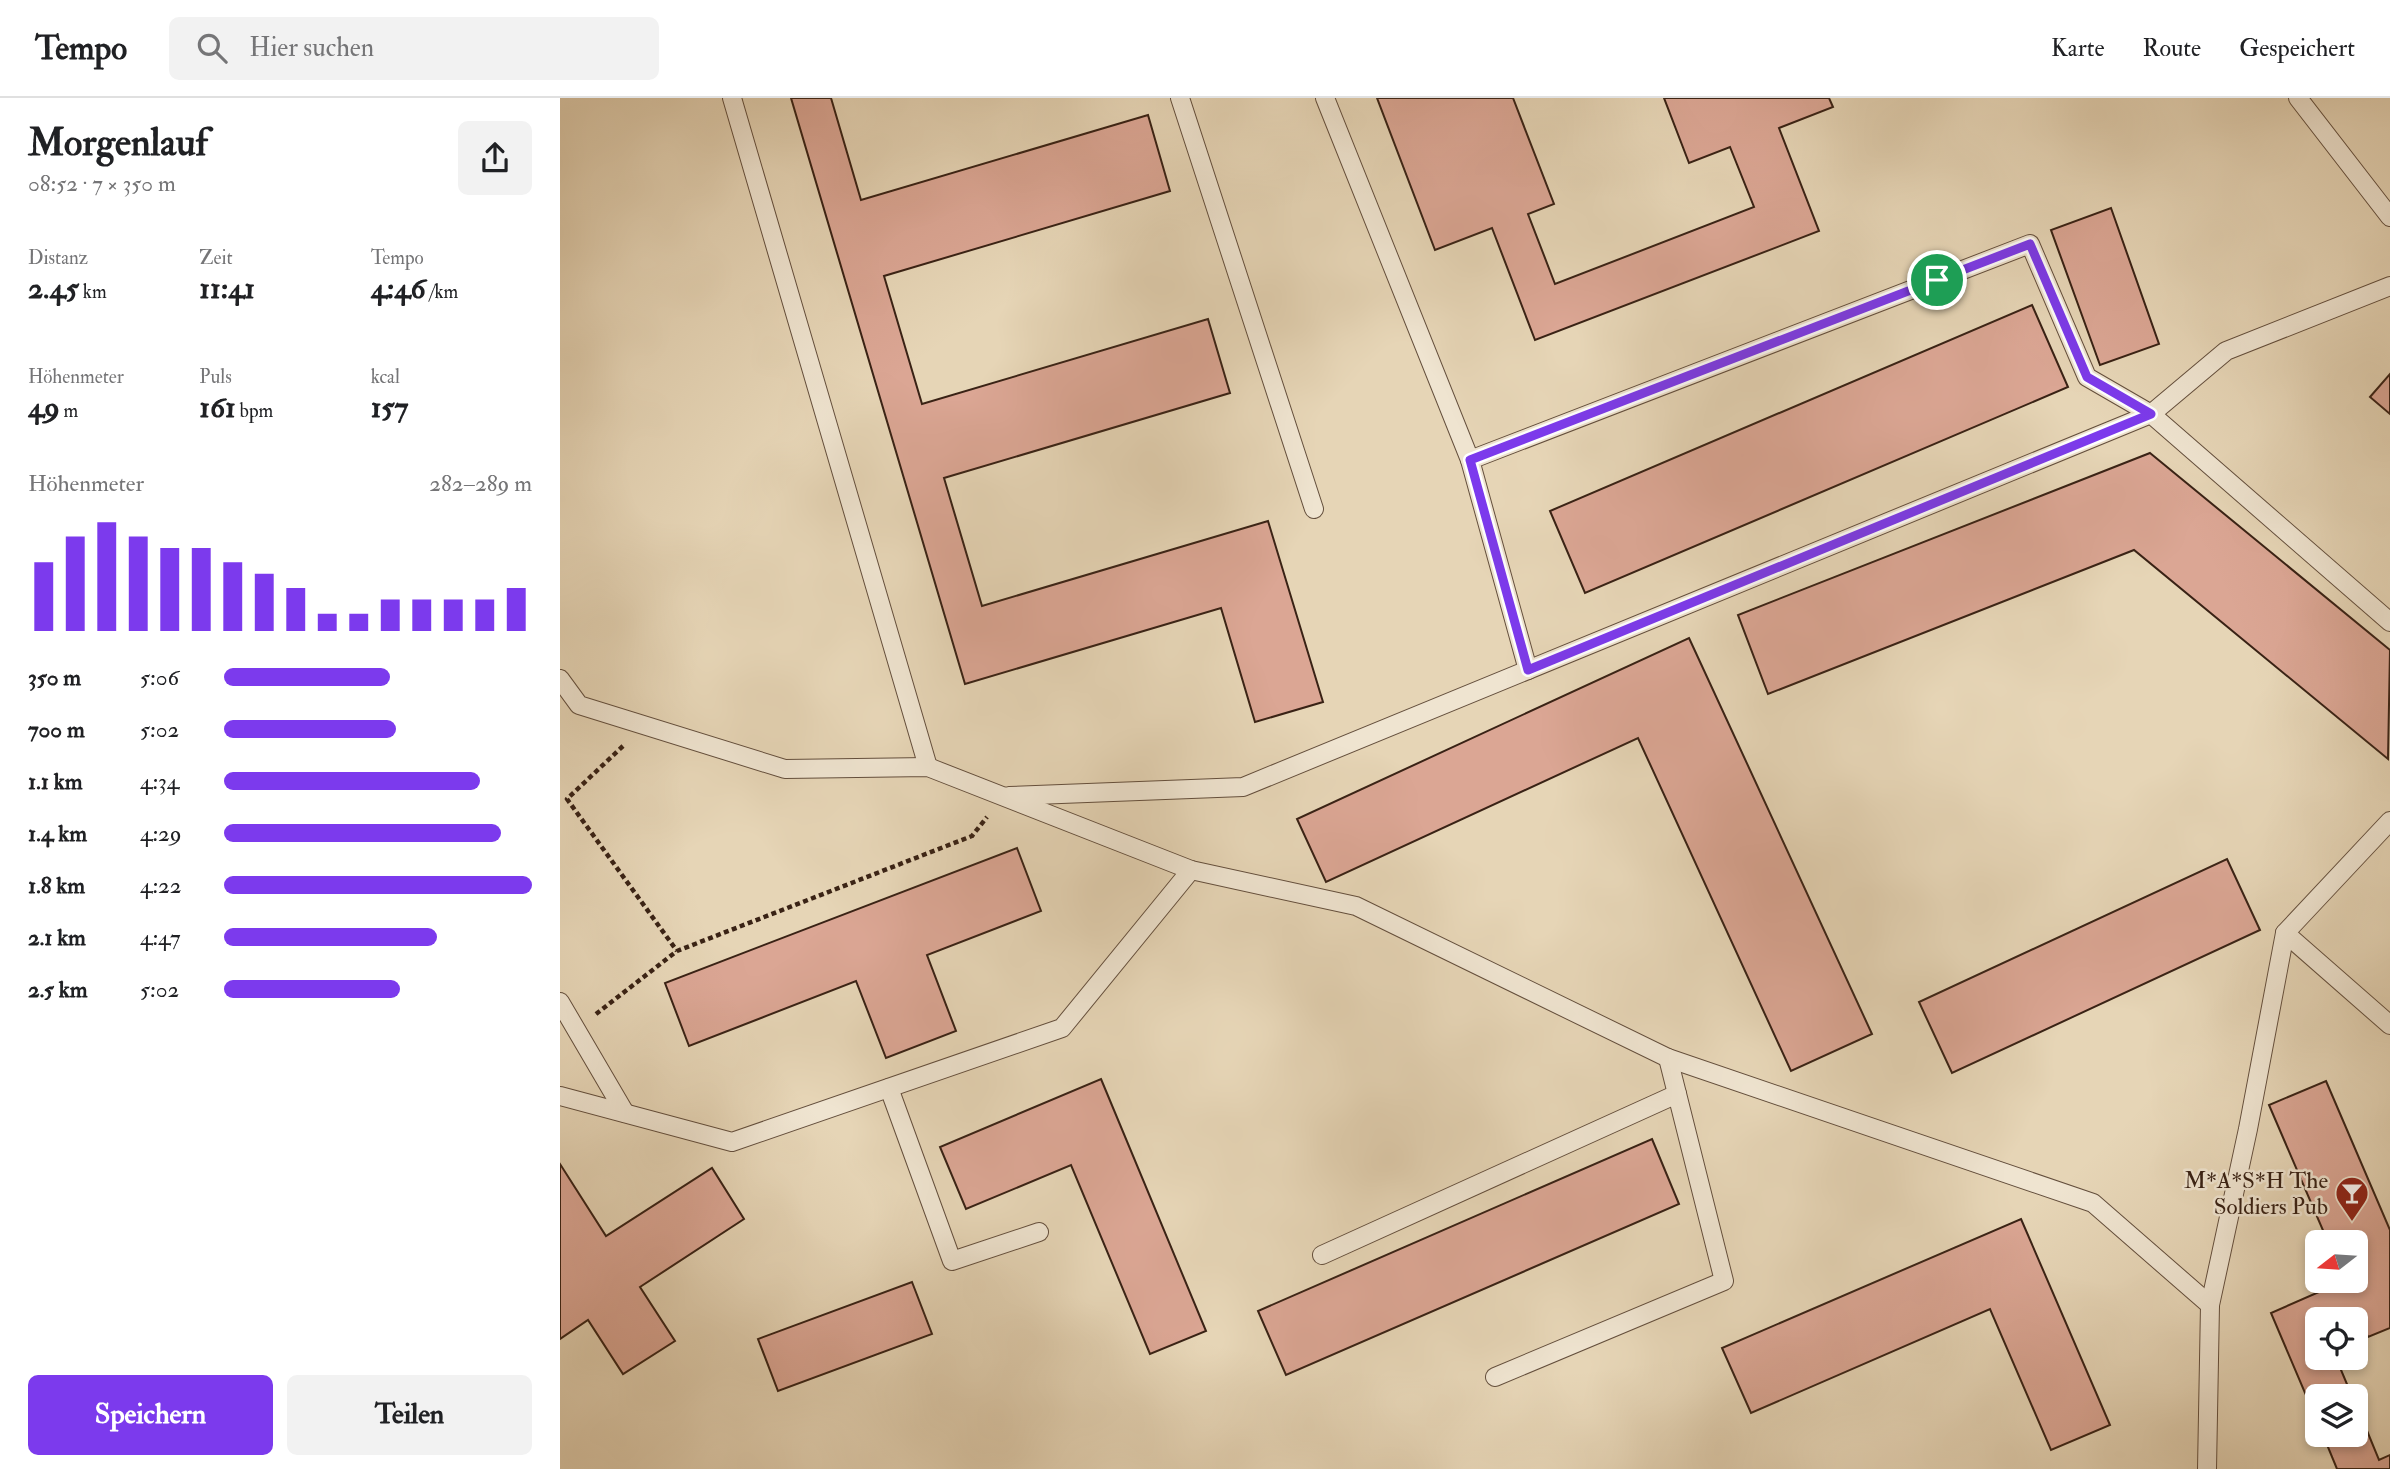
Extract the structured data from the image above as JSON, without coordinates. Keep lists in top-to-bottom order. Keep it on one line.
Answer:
{"places":{"bar":["M*A*S*H The Soldiers Pub"]},"north":"left","page":{"header":"Tempo","search":"Hier suchen","nav":["Karte","Route","Gespeichert"],"heading":["Morgenlauf","08:52 · 7 × 350 m"],"stats":[["Distanz","2.45 km"],["Zeit","11:41"],["Tempo","4:46 /km"],["Höhenmeter","49 m"],["Puls","161 bpm"],["kcal","157"]],"chart":["Höhenmeter","282–289 m"],"list":[{"name":"350 m","note":"5:06"},{"name":"700 m","note":"5:02"},{"name":"1.1 km","note":"4:34"},{"name":"1.4 km","note":"4:29"},{"name":"1.8 km","note":"4:22"},{"name":"2.1 km","note":"4:47"},{"name":"2.5 km","note":"5:02"}],"buttons":["Speichern","Teilen"]}}
